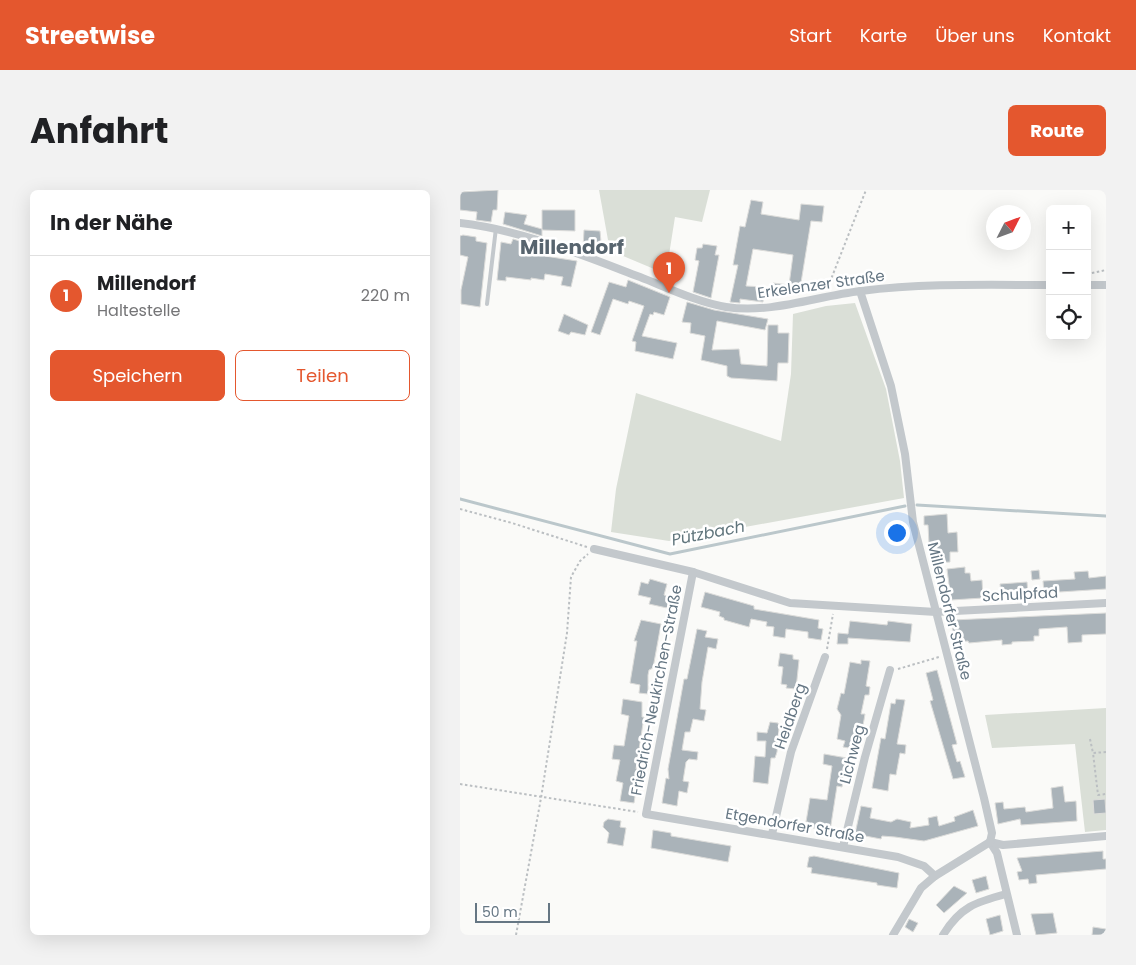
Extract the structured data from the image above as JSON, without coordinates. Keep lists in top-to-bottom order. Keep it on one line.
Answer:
{"streets":{"street":["Erkelenzer Straße","Schulpfad","Millendorfer Straße","Friedrich-Neukirchen-Straße","Heidberg","Lichweg","Etgendorfer Straße"]},"crossings":[["Erkelenzer Straße","Millendorfer Straße"],["Schulpfad","Millendorfer Straße"],["Schulpfad","Friedrich-Neukirchen-Straße"],["Friedrich-Neukirchen-Straße","Etgendorfer Straße"],["Heidberg","Etgendorfer Straße"],["Lichweg","Etgendorfer Straße"]],"districts":["Millendorf"],"water":["Pützbach"],"scale_bar":"50 m","north":"top right","page":{"header":"Streetwise","nav":["Start","Karte","Über uns","Kontakt"],"title":"Anfahrt","buttons":["Route",["Speichern","Teilen"]],"heading":"In der Nähe","map_buttons":["+","−"],"pins":"1","list":[{"mark":"1","name":"Millendorf","note":"Haltestelle","value":"220 m"}],"scale":"50 m"}}
